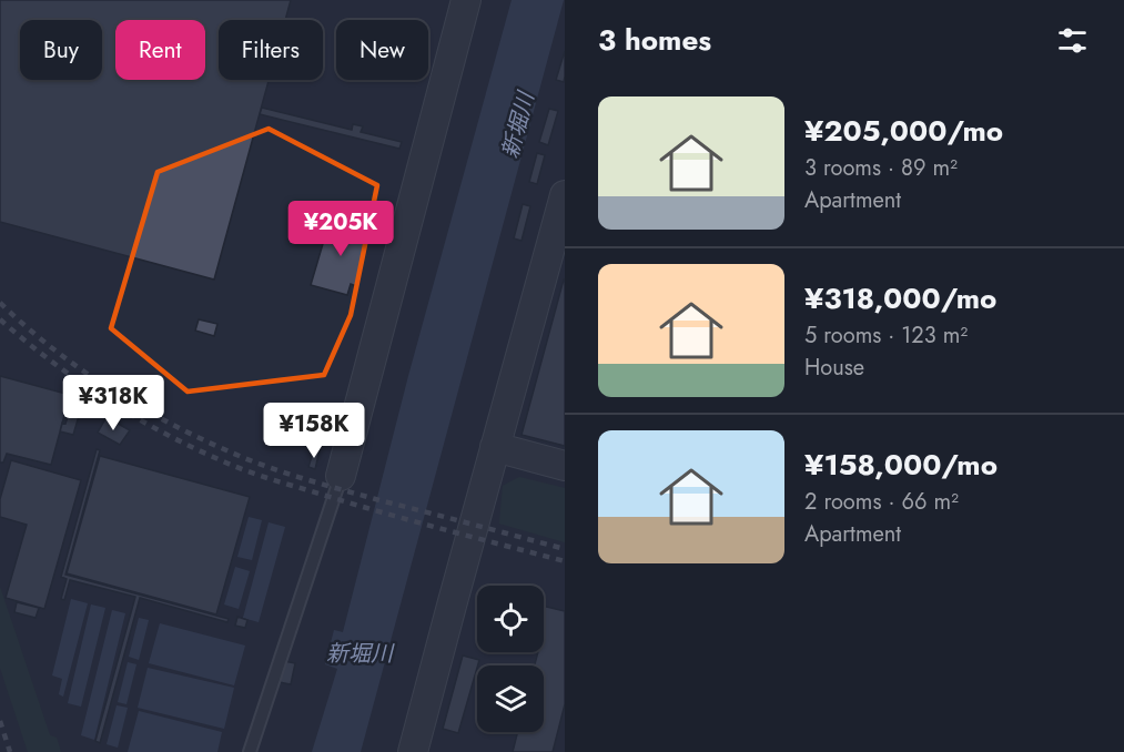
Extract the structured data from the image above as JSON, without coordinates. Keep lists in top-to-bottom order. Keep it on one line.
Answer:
{"water":["新堀川"],"page":{"heading":"3 homes","chip":["Buy","Rent","Filters","New"],"list":[{"name":"¥205,000/mo","note":"3 rooms · 89 m² · Apartment"},{"name":"¥318,000/mo","note":"5 rooms · 123 m² · House"},{"name":"¥158,000/mo","note":"2 rooms · 66 m² · Apartment"}],"price":["¥205K","¥318K","¥158K"]}}
